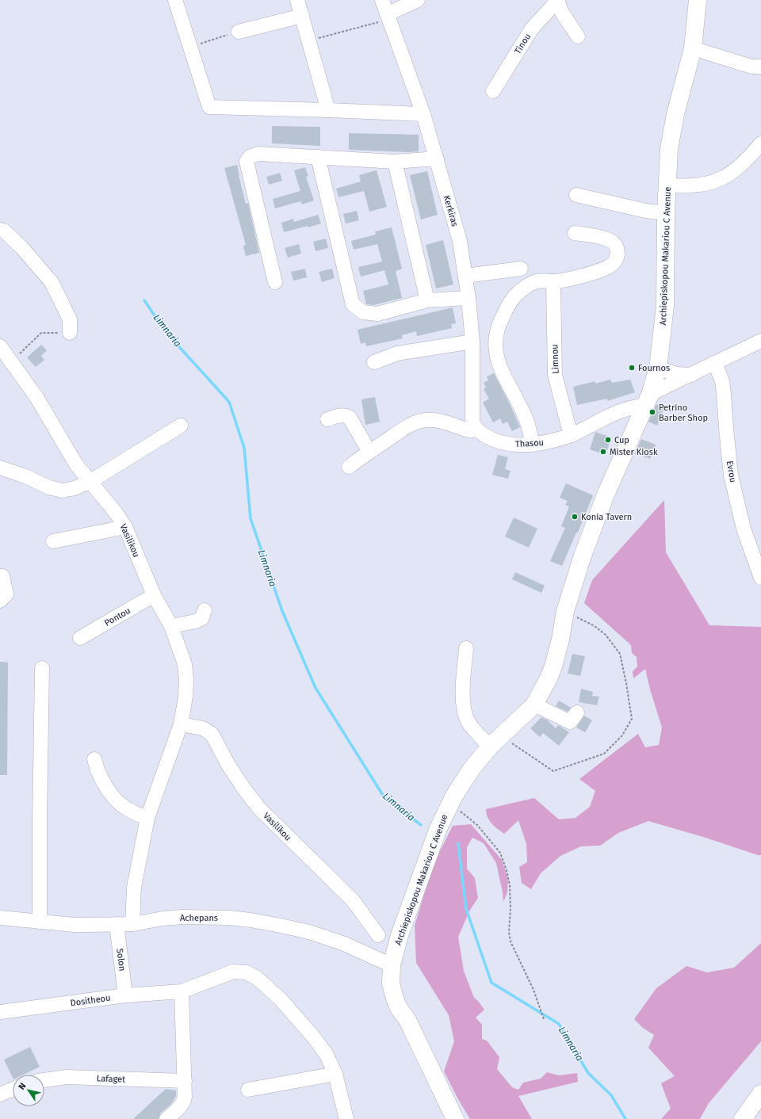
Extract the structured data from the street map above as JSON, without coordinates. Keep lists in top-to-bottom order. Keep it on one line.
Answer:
{"streets":{"main road":["Archiepiskopou Makariou C Avenue"],"street":["Tinou","Kerkiras","Limnou","Thasou","Evrou","Vasilikou","Pontou","Achepans","Solon","Dositheou","Lafaget"]},"crossings":[["Kerkiras","Thasou"],["Archiepiskopou Makariou C Avenue","Thasou"],["Archiepiskopou Makariou C Avenue","Achepans"],["Limnou","Thasou"],["Thasou","Evrou"],["Vasilikou","Pontou"],["Vasilikou","Achepans"],["Achepans","Solon"],["Solon","Dositheou"]],"water":["Limnaria"],"places":["Fournos","Petrino Barber Shop","Cup","Mister Kiosk","Konia Tavern"],"north":"top left"}
